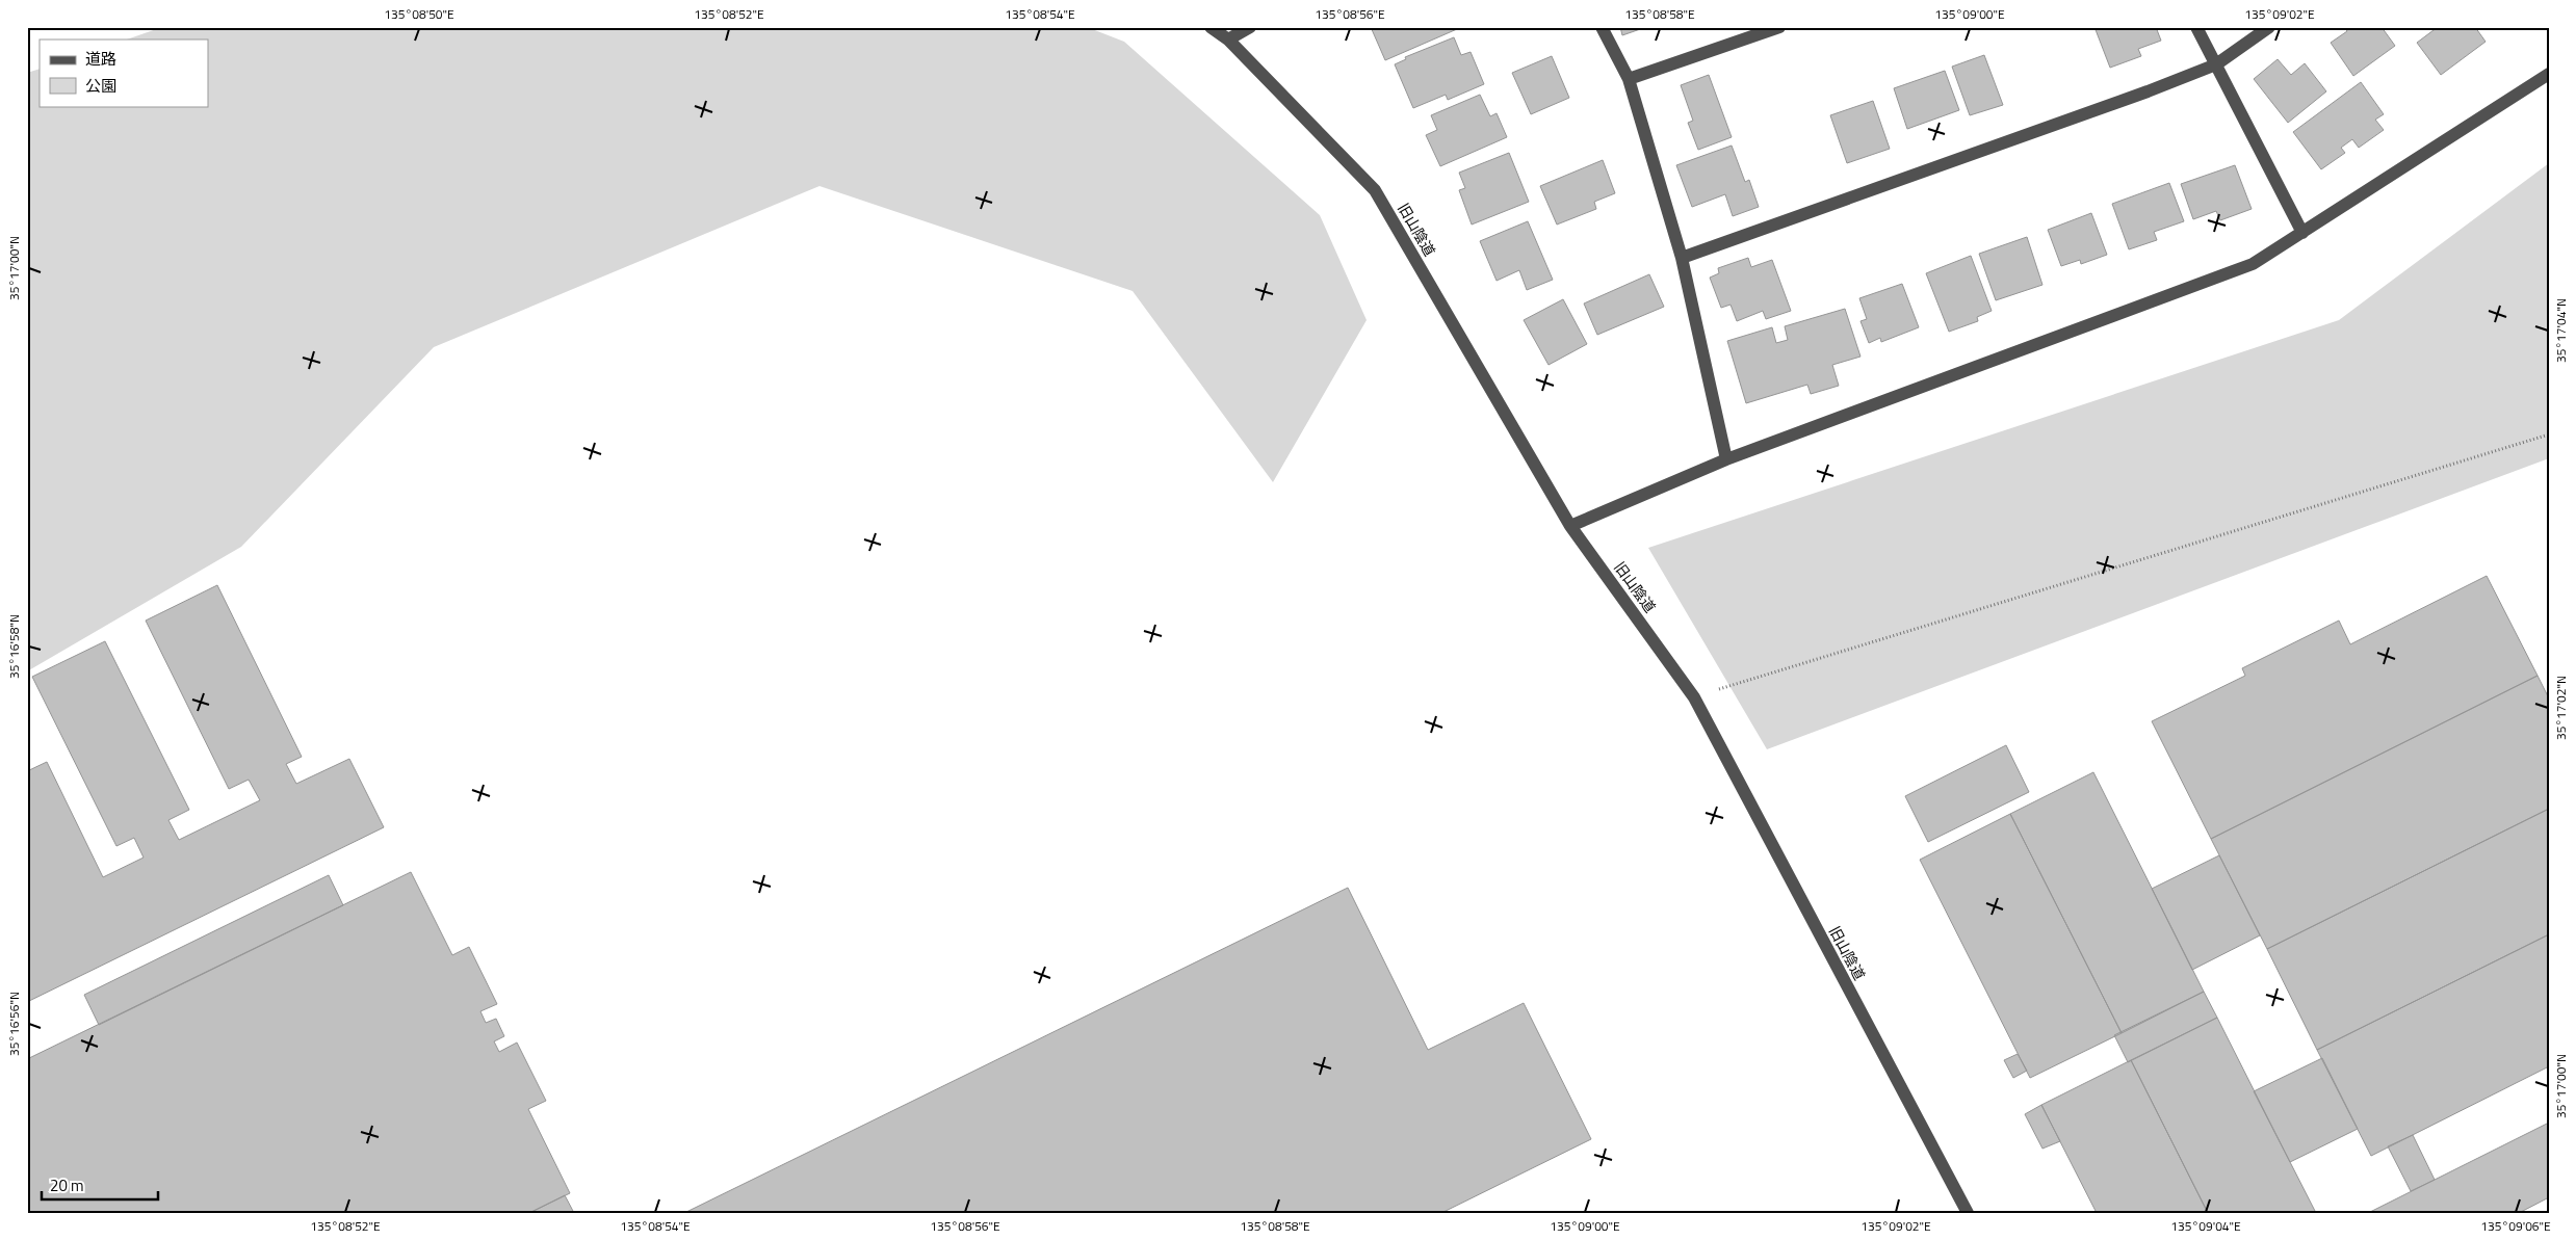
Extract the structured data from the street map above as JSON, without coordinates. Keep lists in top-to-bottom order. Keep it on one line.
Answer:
{"streets":{"street":["旧山陰道"]},"legend":["道路","公園"],"scale_bar":"20 m","coordinates":["135°08'50\"E","135°08'52\"E","135°08'54\"E","135°08'56\"E","135°08'58\"E","135°09'00\"E","135°09'02\"E","35°17'00\"N","35°17'04\"N","35°16'58\"N","35°17'02\"N","35°16'56\"N","135°09'04\"E","135°09'06\"E"]}
